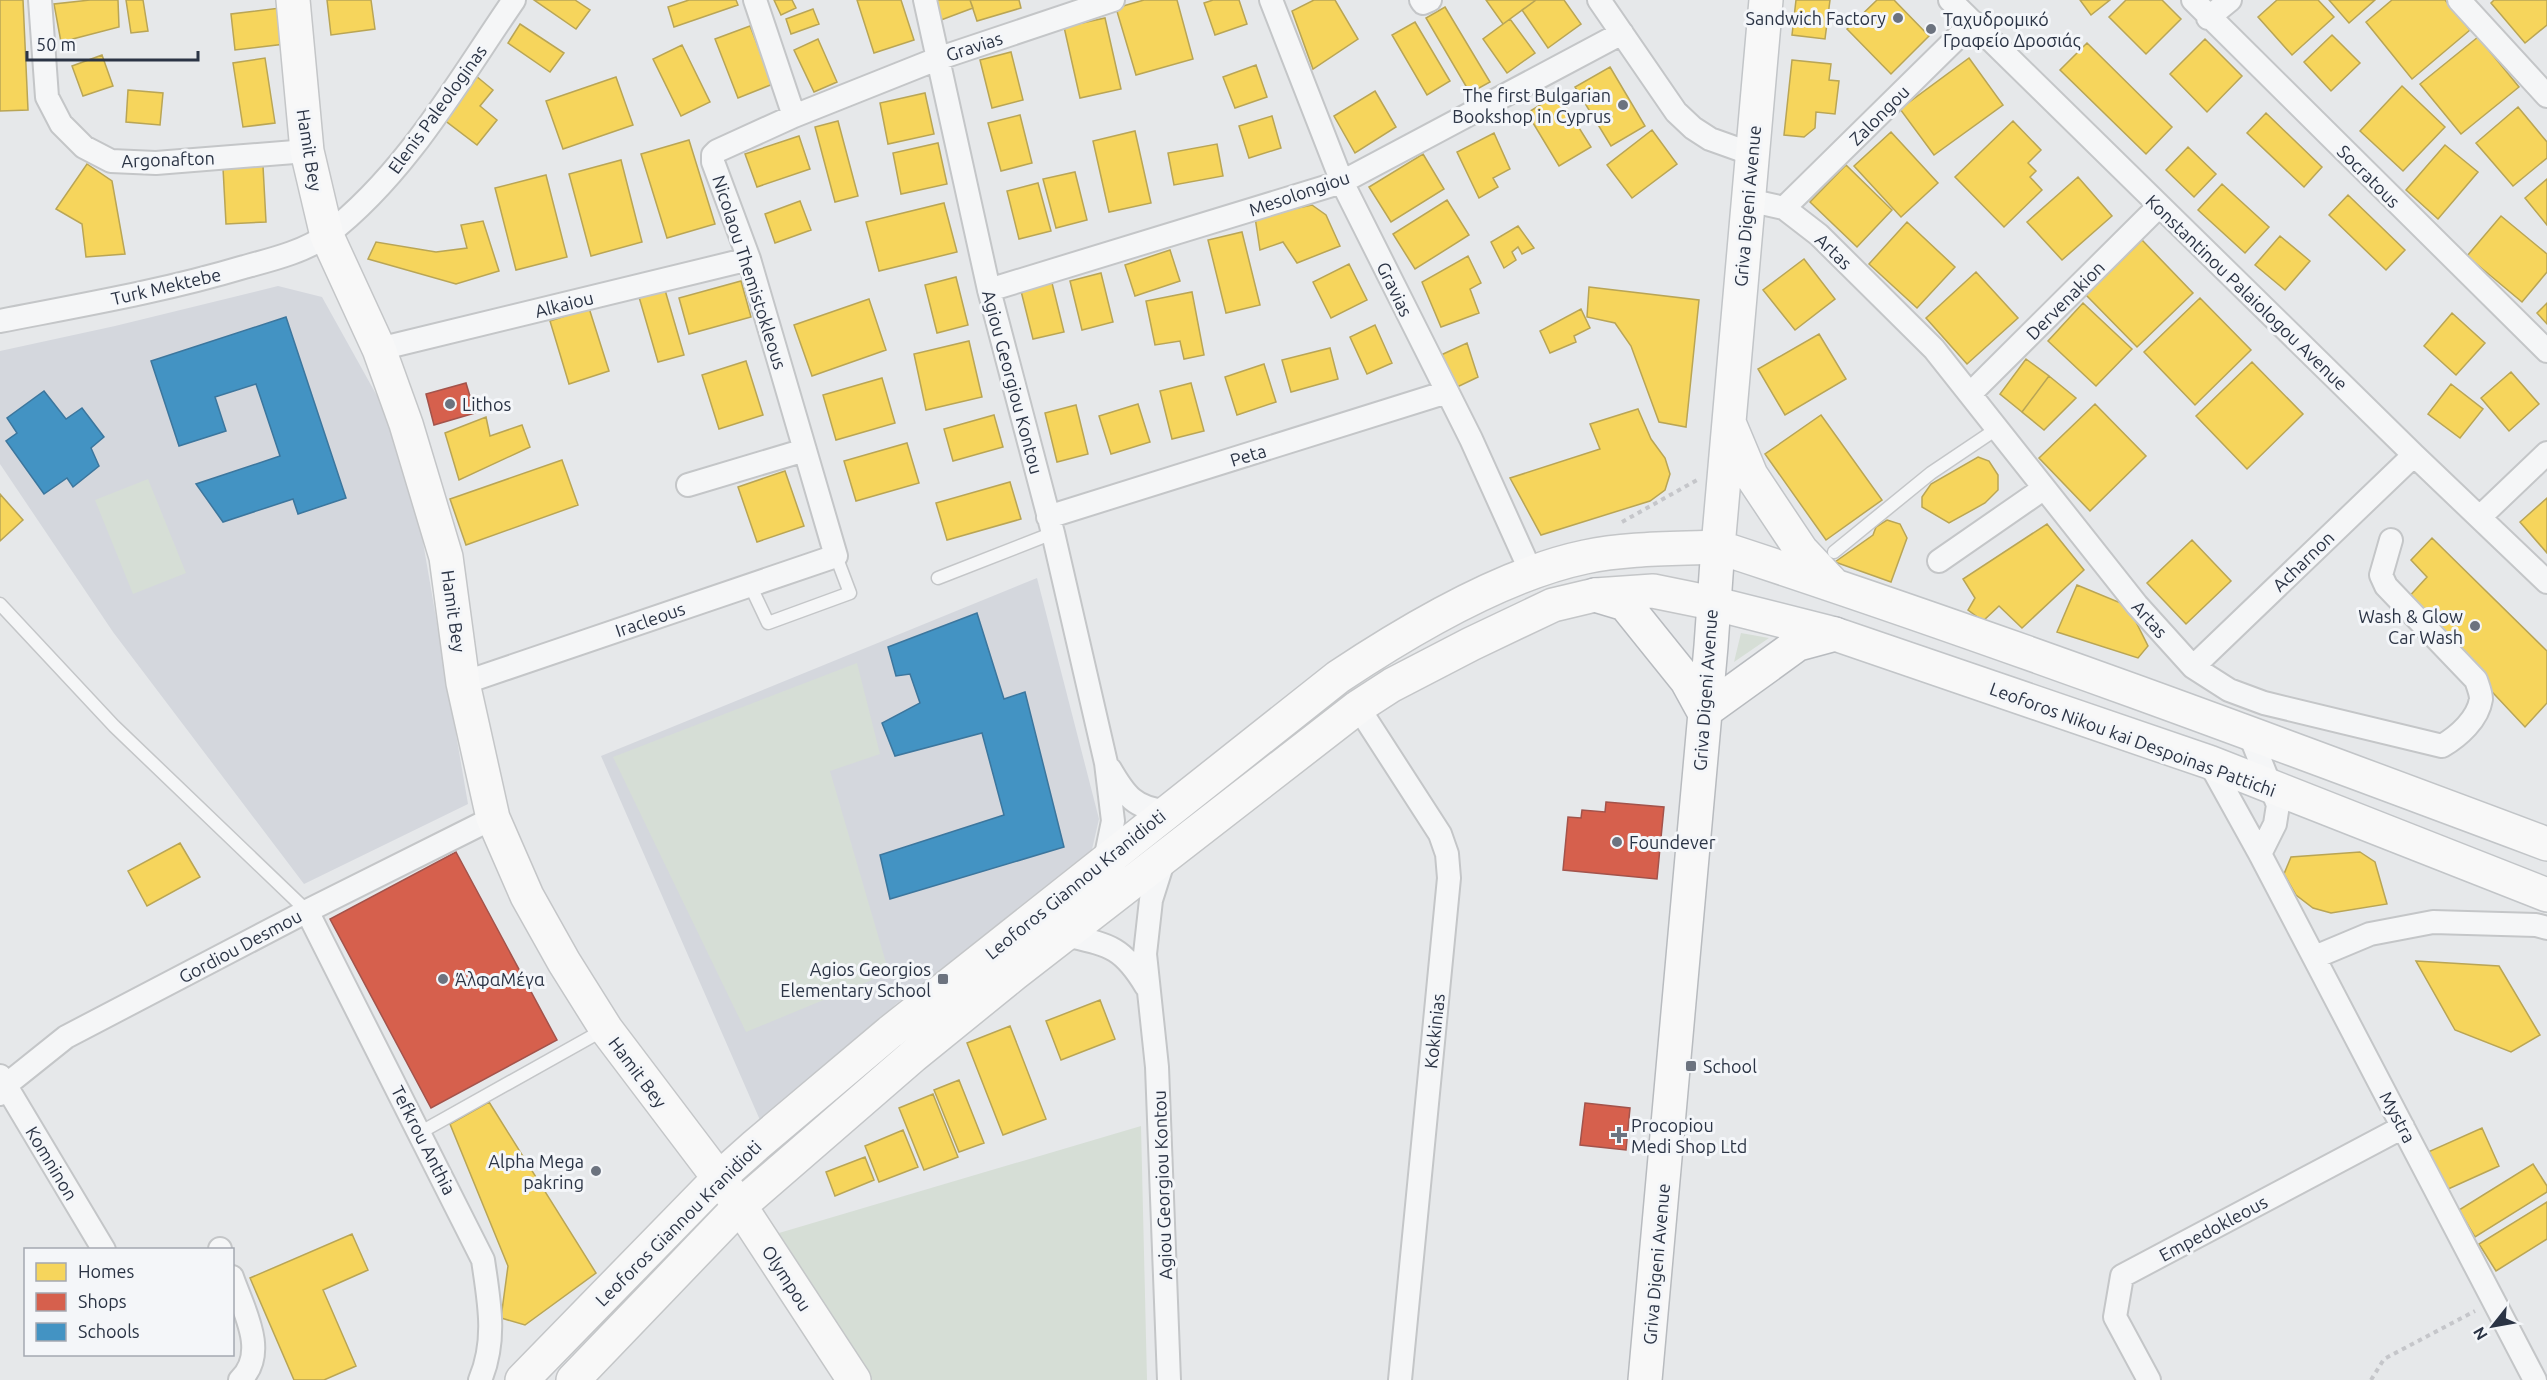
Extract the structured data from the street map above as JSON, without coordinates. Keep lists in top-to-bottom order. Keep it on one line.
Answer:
{"streets":{"main road":["Hamit Bey","Griva Digeni Avenue","Leoforos Nikou kai Despoinas Pattichi","Leoforos Giannou Kranidioti","Olympou"],"street":["Gravias","Elenis Paleologinas","Zalongou","Argonafton","Socratous","Mesolongiou","Artas","Nicolaou Themistokleous","Turk Mektebe","Konstantinou Palaiologou Avenue","Dervenakion","Alkaiou","Agiou Georgiou Kontou","Peta","Acharnon","Iracleous","Gordiou Desmou","Kokkinias","Mystra","Tefkrou Anthia","Komninon","Empedokleous"]},"crossings":[["Gravias","Mesolongiou"],["Gravias","Nicolaou Themistokleous"],["Gravias","Agiou Georgiou Kontou"],["Gravias","Peta"],["Gravias","Leoforos Giannou Kranidioti"],["Elenis Paleologinas","Hamit Bey"],["Elenis Paleologinas","Turk Mektebe"],["Zalongou","Artas"],["Zalongou","Konstantinou Palaiologou Avenue"],["Hamit Bey","Argonafton"],["Hamit Bey","Turk Mektebe"],["Hamit Bey","Alkaiou"],["Hamit Bey","Iracleous"],["Hamit Bey","Leoforos Giannou Kranidioti"],["Hamit Bey","Gordiou Desmou"],["Hamit Bey","Olympou"],["Mesolongiou","Agiou Georgiou Kontou"],["Griva Digeni Avenue","Artas"],["Griva Digeni Avenue","Leoforos Nikou kai Despoinas Pattichi"],["Griva Digeni Avenue","Leoforos Giannou Kranidioti"],["Artas","Dervenakion"],["Artas","Acharnon"],["Nicolaou Themistokleous","Alkaiou"],["Nicolaou Themistokleous","Agiou Georgiou Kontou"],["Nicolaou Themistokleous","Iracleous"],["Konstantinou Palaiologou Avenue","Dervenakion"],["Konstantinou Palaiologou Avenue","Acharnon"],["Agiou Georgiou Kontou","Peta"],["Agiou Georgiou Kontou","Leoforos Giannou Kranidioti"],["Leoforos Nikou kai Despoinas Pattichi","Leoforos Giannou Kranidioti"],["Leoforos Nikou kai Despoinas Pattichi","Mystra"],["Leoforos Giannou Kranidioti","Kokkinias"],["Leoforos Giannou Kranidioti","Olympou"],["Gordiou Desmou","Tefkrou Anthia"],["Gordiou Desmou","Komninon"],["Mystra","Empedokleous"]],"places":{"other":["Sandwich Factory","Ταχυδρομικό Γραφείο Δροσιάς","The first Bulgarian Bookshop in Cyprus","Lithos","Wash & Glow Car Wash","Foundever","ΆλφαΜέγα","Alpha Mega pakring"],"transit":["Agios Georgios Elementary School","School"],"health":["Procopiou Medi Shop Ltd"]},"legend":["Homes","Shops","Schools"],"scale_bar":"50 m","north":"bottom left"}
